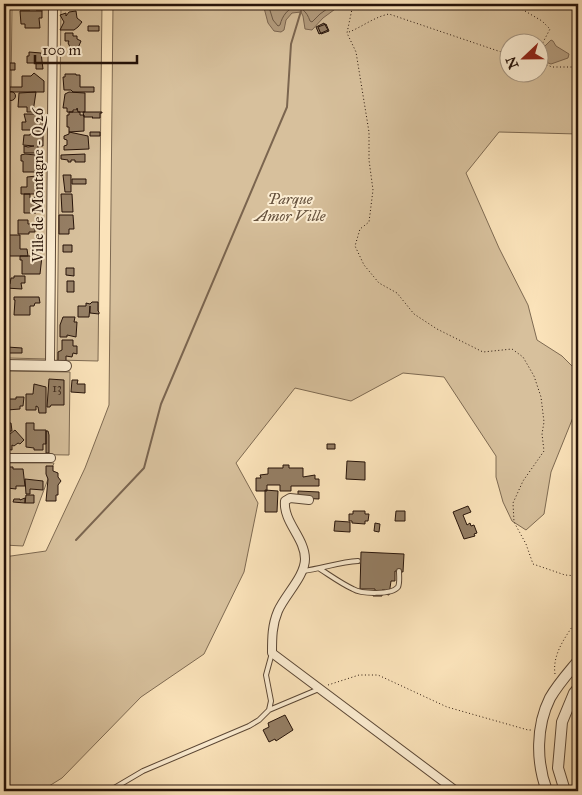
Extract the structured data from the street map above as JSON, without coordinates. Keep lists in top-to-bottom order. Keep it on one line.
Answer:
{"streets":{"street":["Ville de Montagne - Q 26"]},"parks":["Parque Amor Ville"],"house_numbers":["13"],"scale_bar":"100 m","north":"left"}
